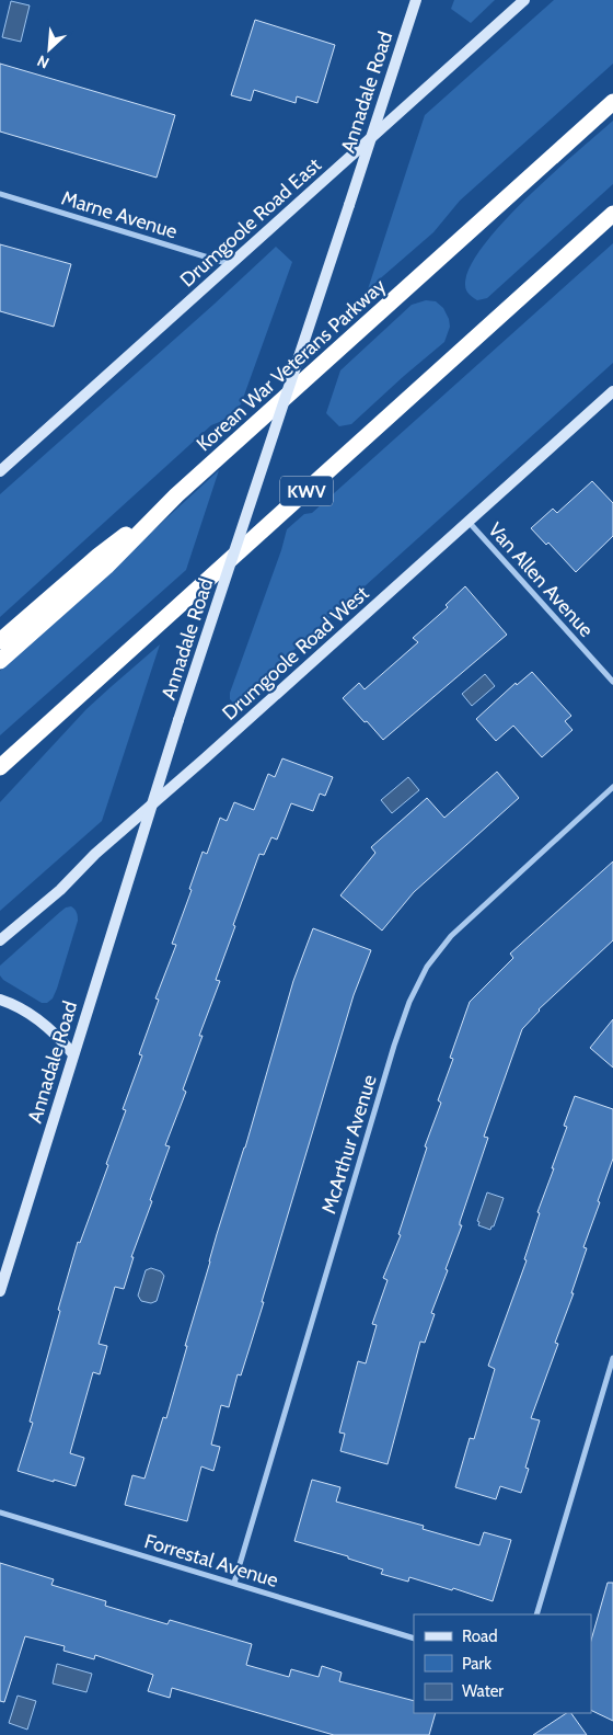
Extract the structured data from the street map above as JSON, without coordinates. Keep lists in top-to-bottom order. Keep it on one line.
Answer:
{"streets":{"highway":["Korean War Veterans Parkway","KWV"],"main road":["Annadale Road","Drumgoole Road East","Drumgoole Road West"],"street":["Marne Avenue","Van Allen Avenue","McArthur Avenue","Forrestal Avenue"]},"crossings":[["Annadale Road","Drumgoole Road East"],["Annadale Road","Drumgoole Road West"],["Marne Avenue","Drumgoole Road East"],["Van Allen Avenue","Drumgoole Road West"],["McArthur Avenue","Forrestal Avenue"]],"legend":["Road","Park","Water"],"north":"bottom left"}
